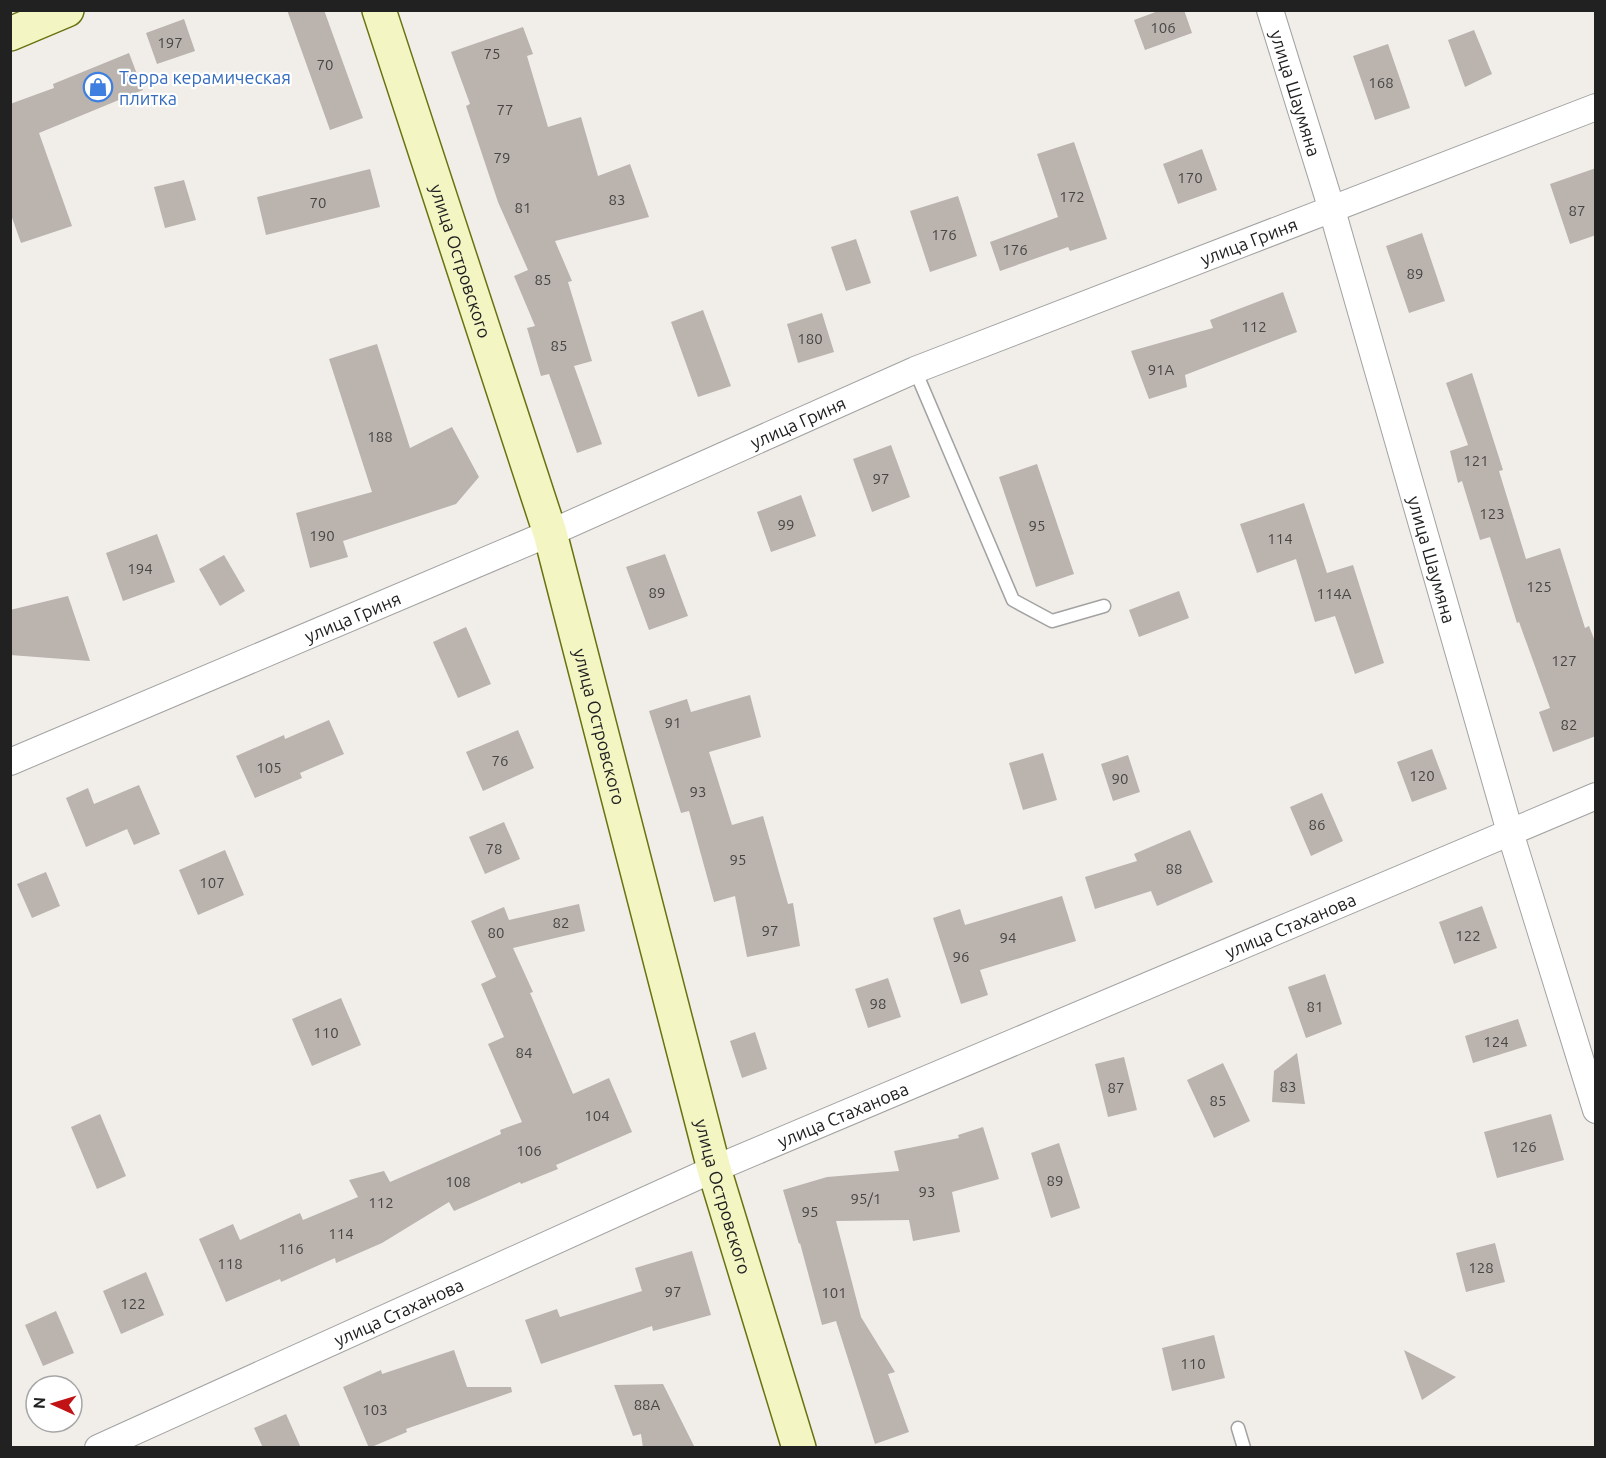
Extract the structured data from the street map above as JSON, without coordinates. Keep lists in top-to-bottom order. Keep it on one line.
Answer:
{"streets":{"street":["улица Шаумяна","улица Гриня","улица Островского","улица Стаханова"]},"crossings":[["улица Шаумяна","улица Гриня"],["улица Шаумяна","улица Стаханова"],["улица Гриня","улица Островского"],["улица Островского","улица Стаханова"]],"places":{"shop":["Терра керамическая плитка"]},"house_numbers":["106","197","75","70","168","77","79","170","172","83","70","81","87","176","176","89","85","112","180","85","91А","188","121","97","123","99","95","190","114","194","125","89","114А","127","91","82","76","105","120","90","93","86","78","95","88","107","82","97","80","122","94","96","98","81","110","124","84","83","87","85","104","126","106","89","108","93","95/1","112","95","114","116","118","128","97","101","122","110","88А","103"],"north":"left"}
